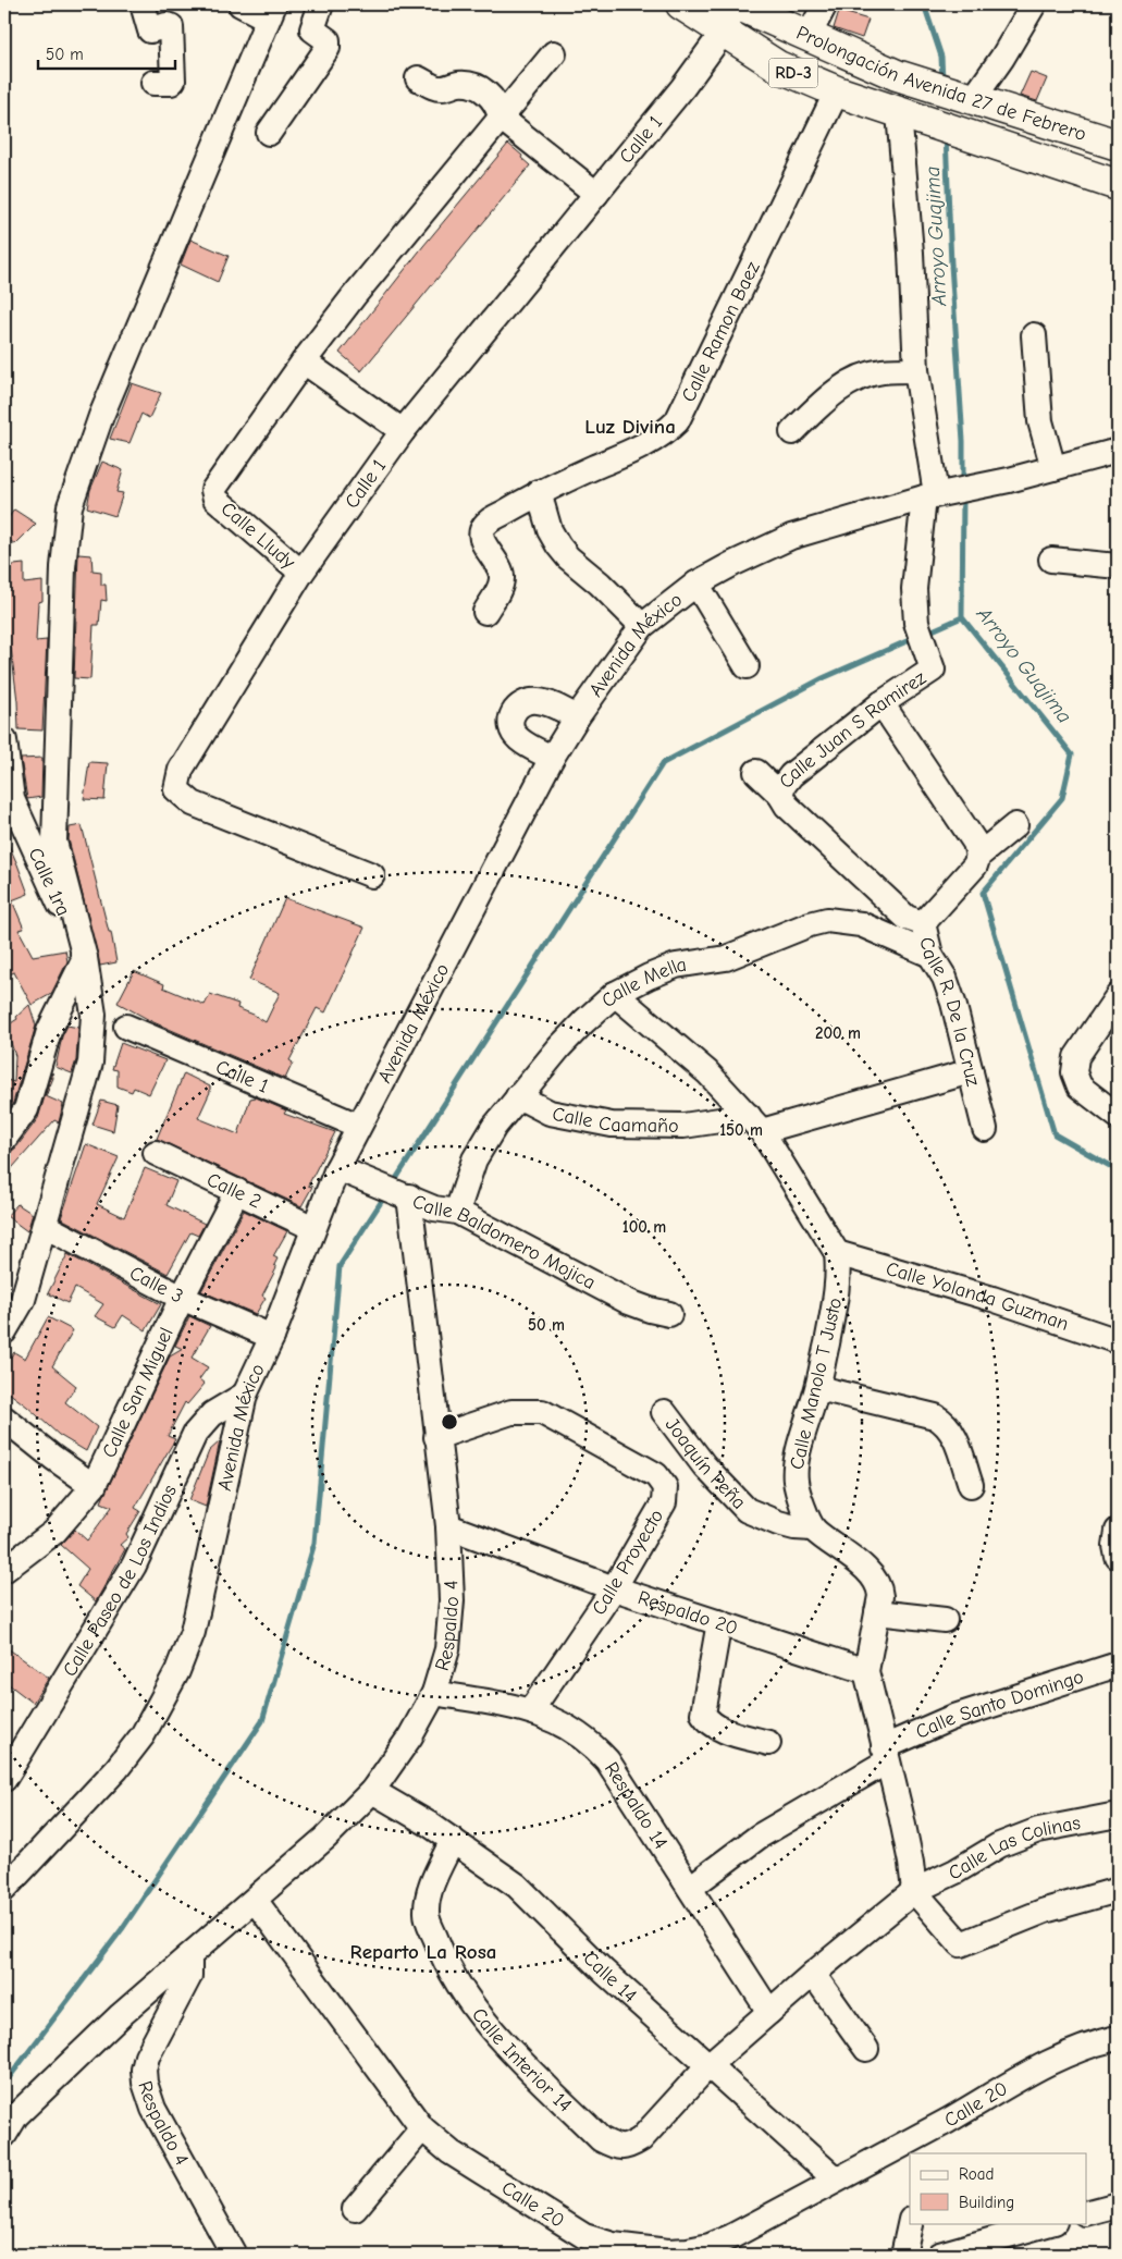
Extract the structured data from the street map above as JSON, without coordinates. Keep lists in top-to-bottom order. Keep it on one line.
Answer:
{"streets":{"main road":["RD-3","Prolongación Avenida 27 de Febrero"],"street":["Calle 1","Calle Ramon Baez","Calle Lludy","Avenida México","Calle Juan S Ramirez","Calle 1ra","Calle Mella","Calle R. De la Cruz","Calle Caamaño","Calle 2","Calle Baldomero Mojica","Calle 3","Calle Yolanda Guzman","Calle Manolo T Justo","Calle San Miguel","Joaquín Peña","Calle Proyecto","Calle Paseo de Los Indios","Respaldo 20","Respaldo 4","Calle Santo Domingo","Respaldo 14","Calle Las Colinas","Calle 14","Calle Interior 14","Calle 20"]},"crossings":[["Prolongación Avenida 27 de Febrero","Calle 1"],["Prolongación Avenida 27 de Febrero","Calle Ramon Baez"],["Calle 1","Calle Lludy"],["Calle 1","Avenida México"],["Avenida México","Calle Juan S Ramirez"],["Avenida México","Calle 2"],["Avenida México","Calle Baldomero Mojica"],["Avenida México","Calle 3"],["Avenida México","Calle Paseo de Los Indios"],["Calle Juan S Ramirez","Calle R. De la Cruz"],["Calle Mella","Calle R. De la Cruz"],["Calle Mella","Calle Caamaño"],["Calle Mella","Calle Baldomero Mojica"],["Calle Mella","Calle Manolo T Justo"],["Calle R. De la Cruz","Calle Caamaño"],["Calle Caamaño","Calle Manolo T Justo"],["Calle 2","Calle San Miguel"],["Calle Baldomero Mojica","Respaldo 4"],["Calle 3","Calle San Miguel"],["Calle Yolanda Guzman","Calle Manolo T Justo"],["Calle Manolo T Justo","Joaquín Peña"],["Calle Manolo T Justo","Respaldo 20"],["Calle Manolo T Justo","Calle Santo Domingo"],["Calle Manolo T Justo","Calle Las Colinas"],["Calle Proyecto","Respaldo 20"],["Calle Proyecto","Respaldo 4"],["Calle Proyecto","Respaldo 14"],["Respaldo 20","Respaldo 4"],["Respaldo 4","Respaldo 14"],["Respaldo 4","Calle 14"],["Respaldo 4","Calle 20"],["Calle Santo Domingo","Respaldo 14"],["Respaldo 14","Calle Interior 14"],["Calle Las Colinas","Calle Interior 14"],["Calle 14","Calle Interior 14"],["Calle 14","Calle 20"]],"districts":["Luz Divina","Reparto La Rosa"],"water":["Arroyo Guajima"],"legend":["Road","Building"],"scale_bar":"50 m","rings":["200 m","150 m","100 m","50 m"]}
